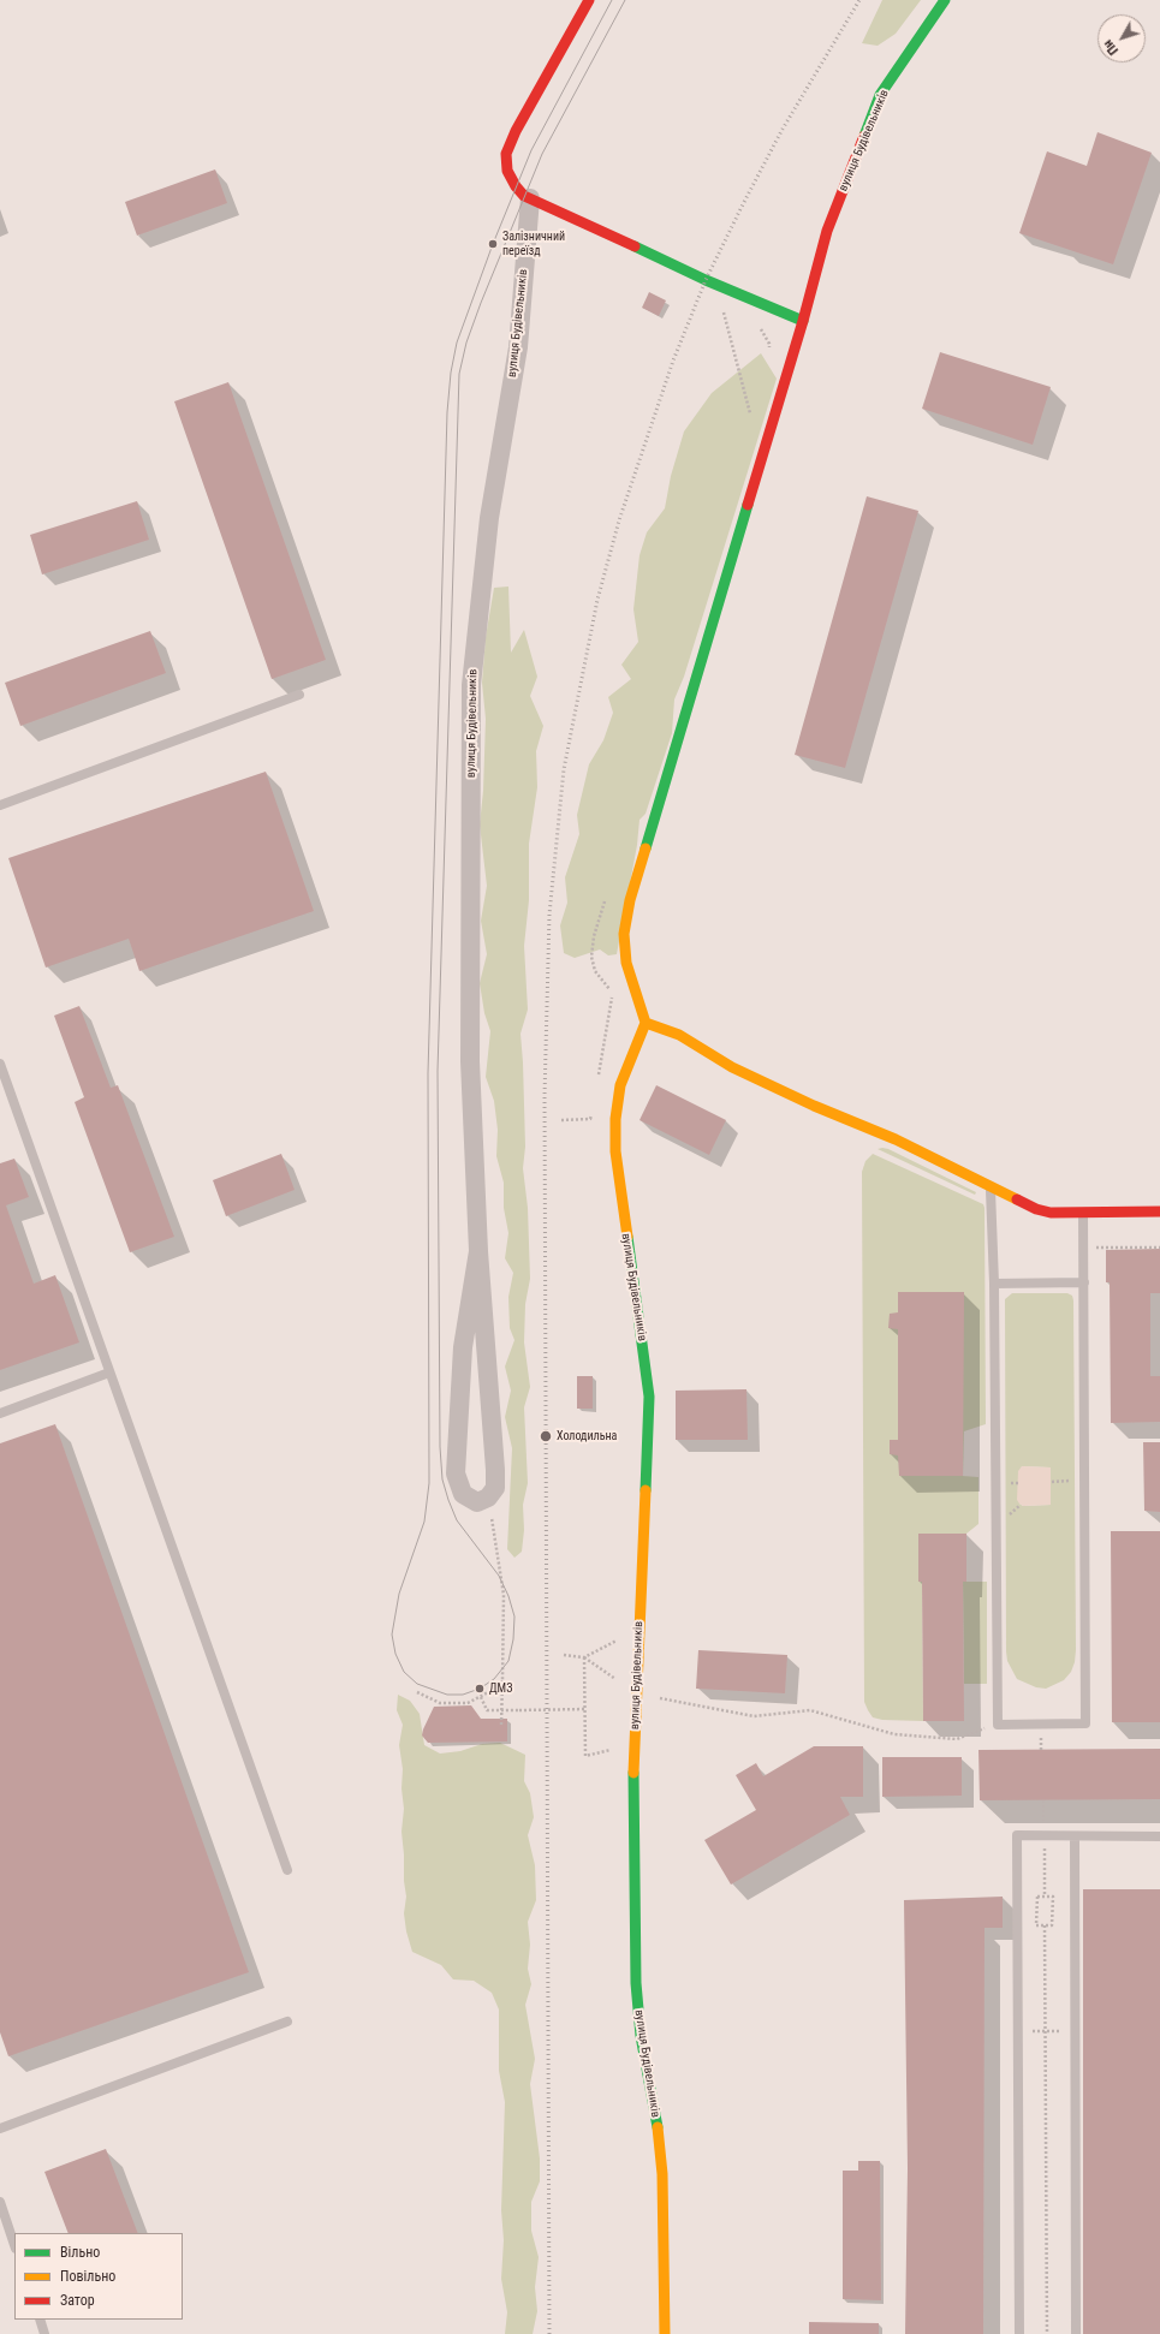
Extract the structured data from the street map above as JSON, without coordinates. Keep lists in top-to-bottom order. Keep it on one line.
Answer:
{"streets":{"street":["вулиця Будівельників"]},"places":["Залізничний переїзд","Холодильна","ДМЗ"],"legend":["Вільно","Повільно","Затор"],"north":"bottom left"}
